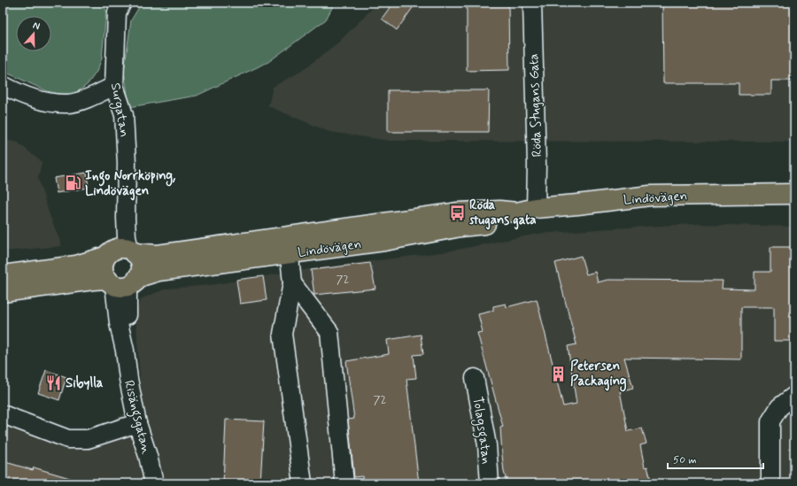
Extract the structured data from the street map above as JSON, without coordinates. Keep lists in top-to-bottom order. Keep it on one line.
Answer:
{"streets":{"main road":["Lindövägen"],"street":["Röda Stugans Gata","Surgatan","Risängsgatan","Tolagsgatan"]},"crossings":[["Röda Stugans Gata","Lindövägen"],["Surgatan","Lindövägen"],["Lindövägen","Risängsgatan"]],"places":{"fuel station":["Ingo Norrköping, Lindövägen"],"bus stop":["Röda stugans gata"],"building":["Petersen Packaging"],"restaurant":["Sibylla"]},"house_numbers":["72","72"],"scale_bar":"50 m","north":"top"}
